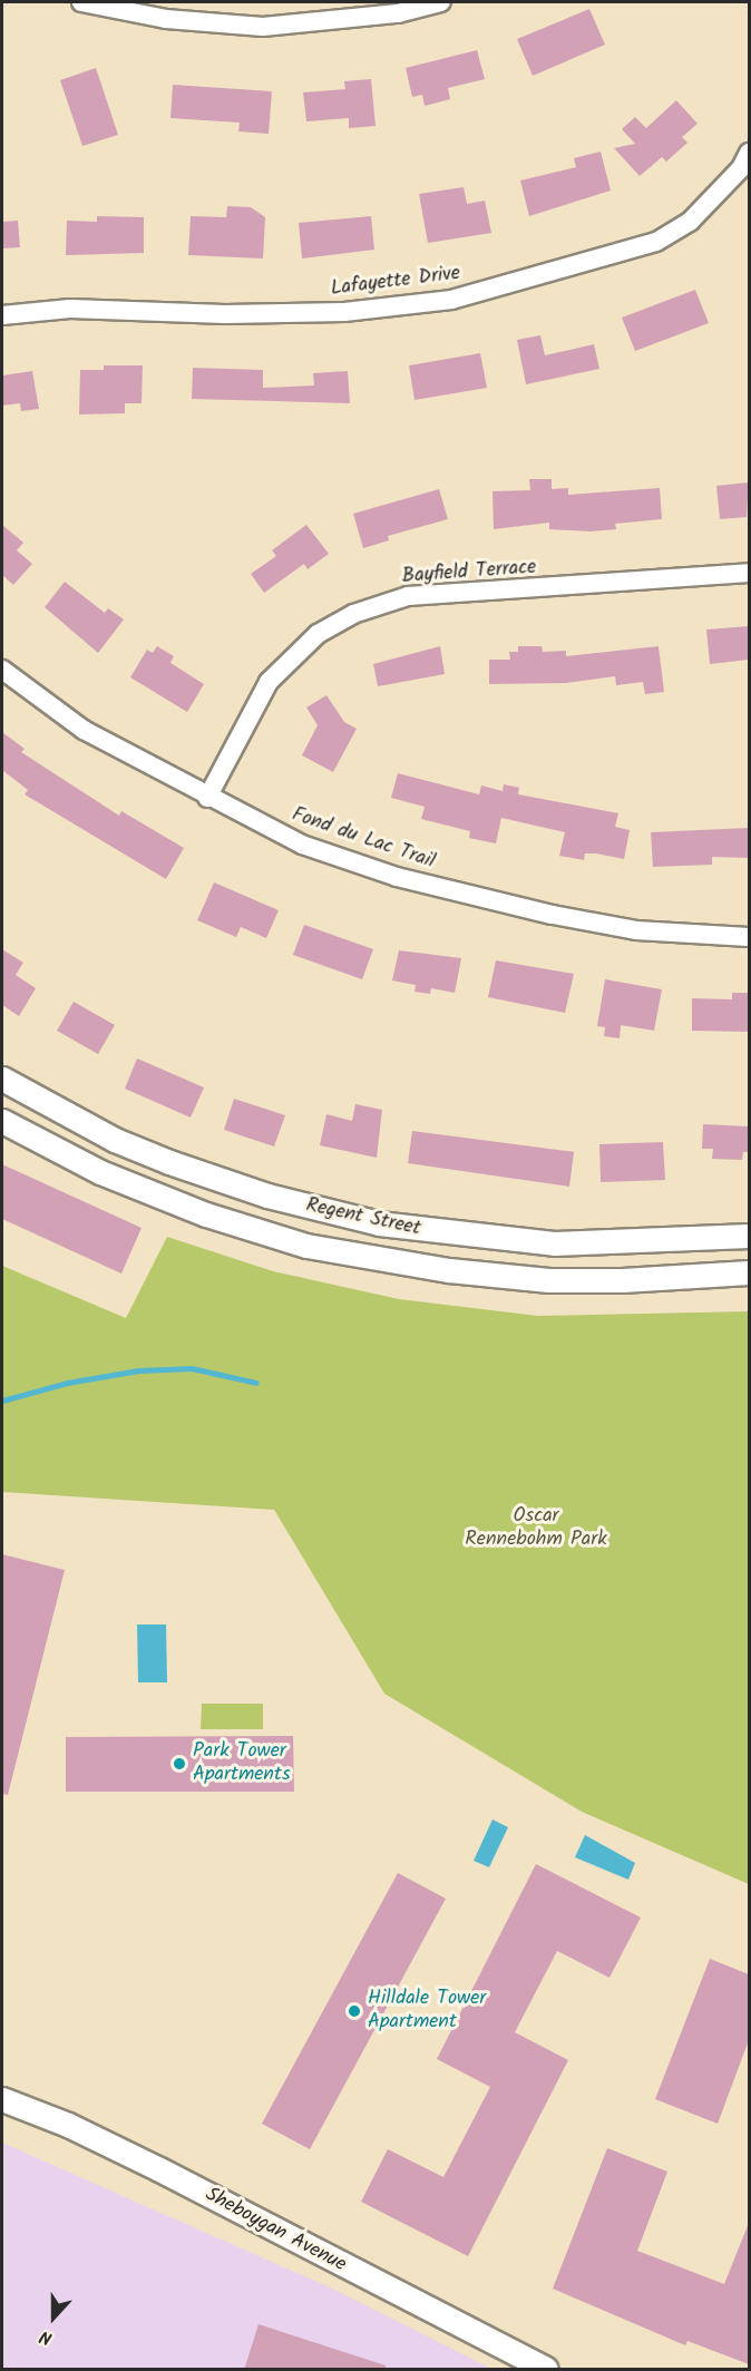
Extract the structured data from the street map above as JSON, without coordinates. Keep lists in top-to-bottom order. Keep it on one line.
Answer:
{"streets":{"street":["Lafayette Drive","Bayfield Terrace","Fond du Lac Trail","Regent Street","Sheboygan Avenue"]},"crossings":[["Bayfield Terrace","Fond du Lac Trail"]],"parks":["Oscar Rennebohm Park"],"places":["Park Tower Apartments","Hilldale Tower Apartment"],"north":"bottom"}
